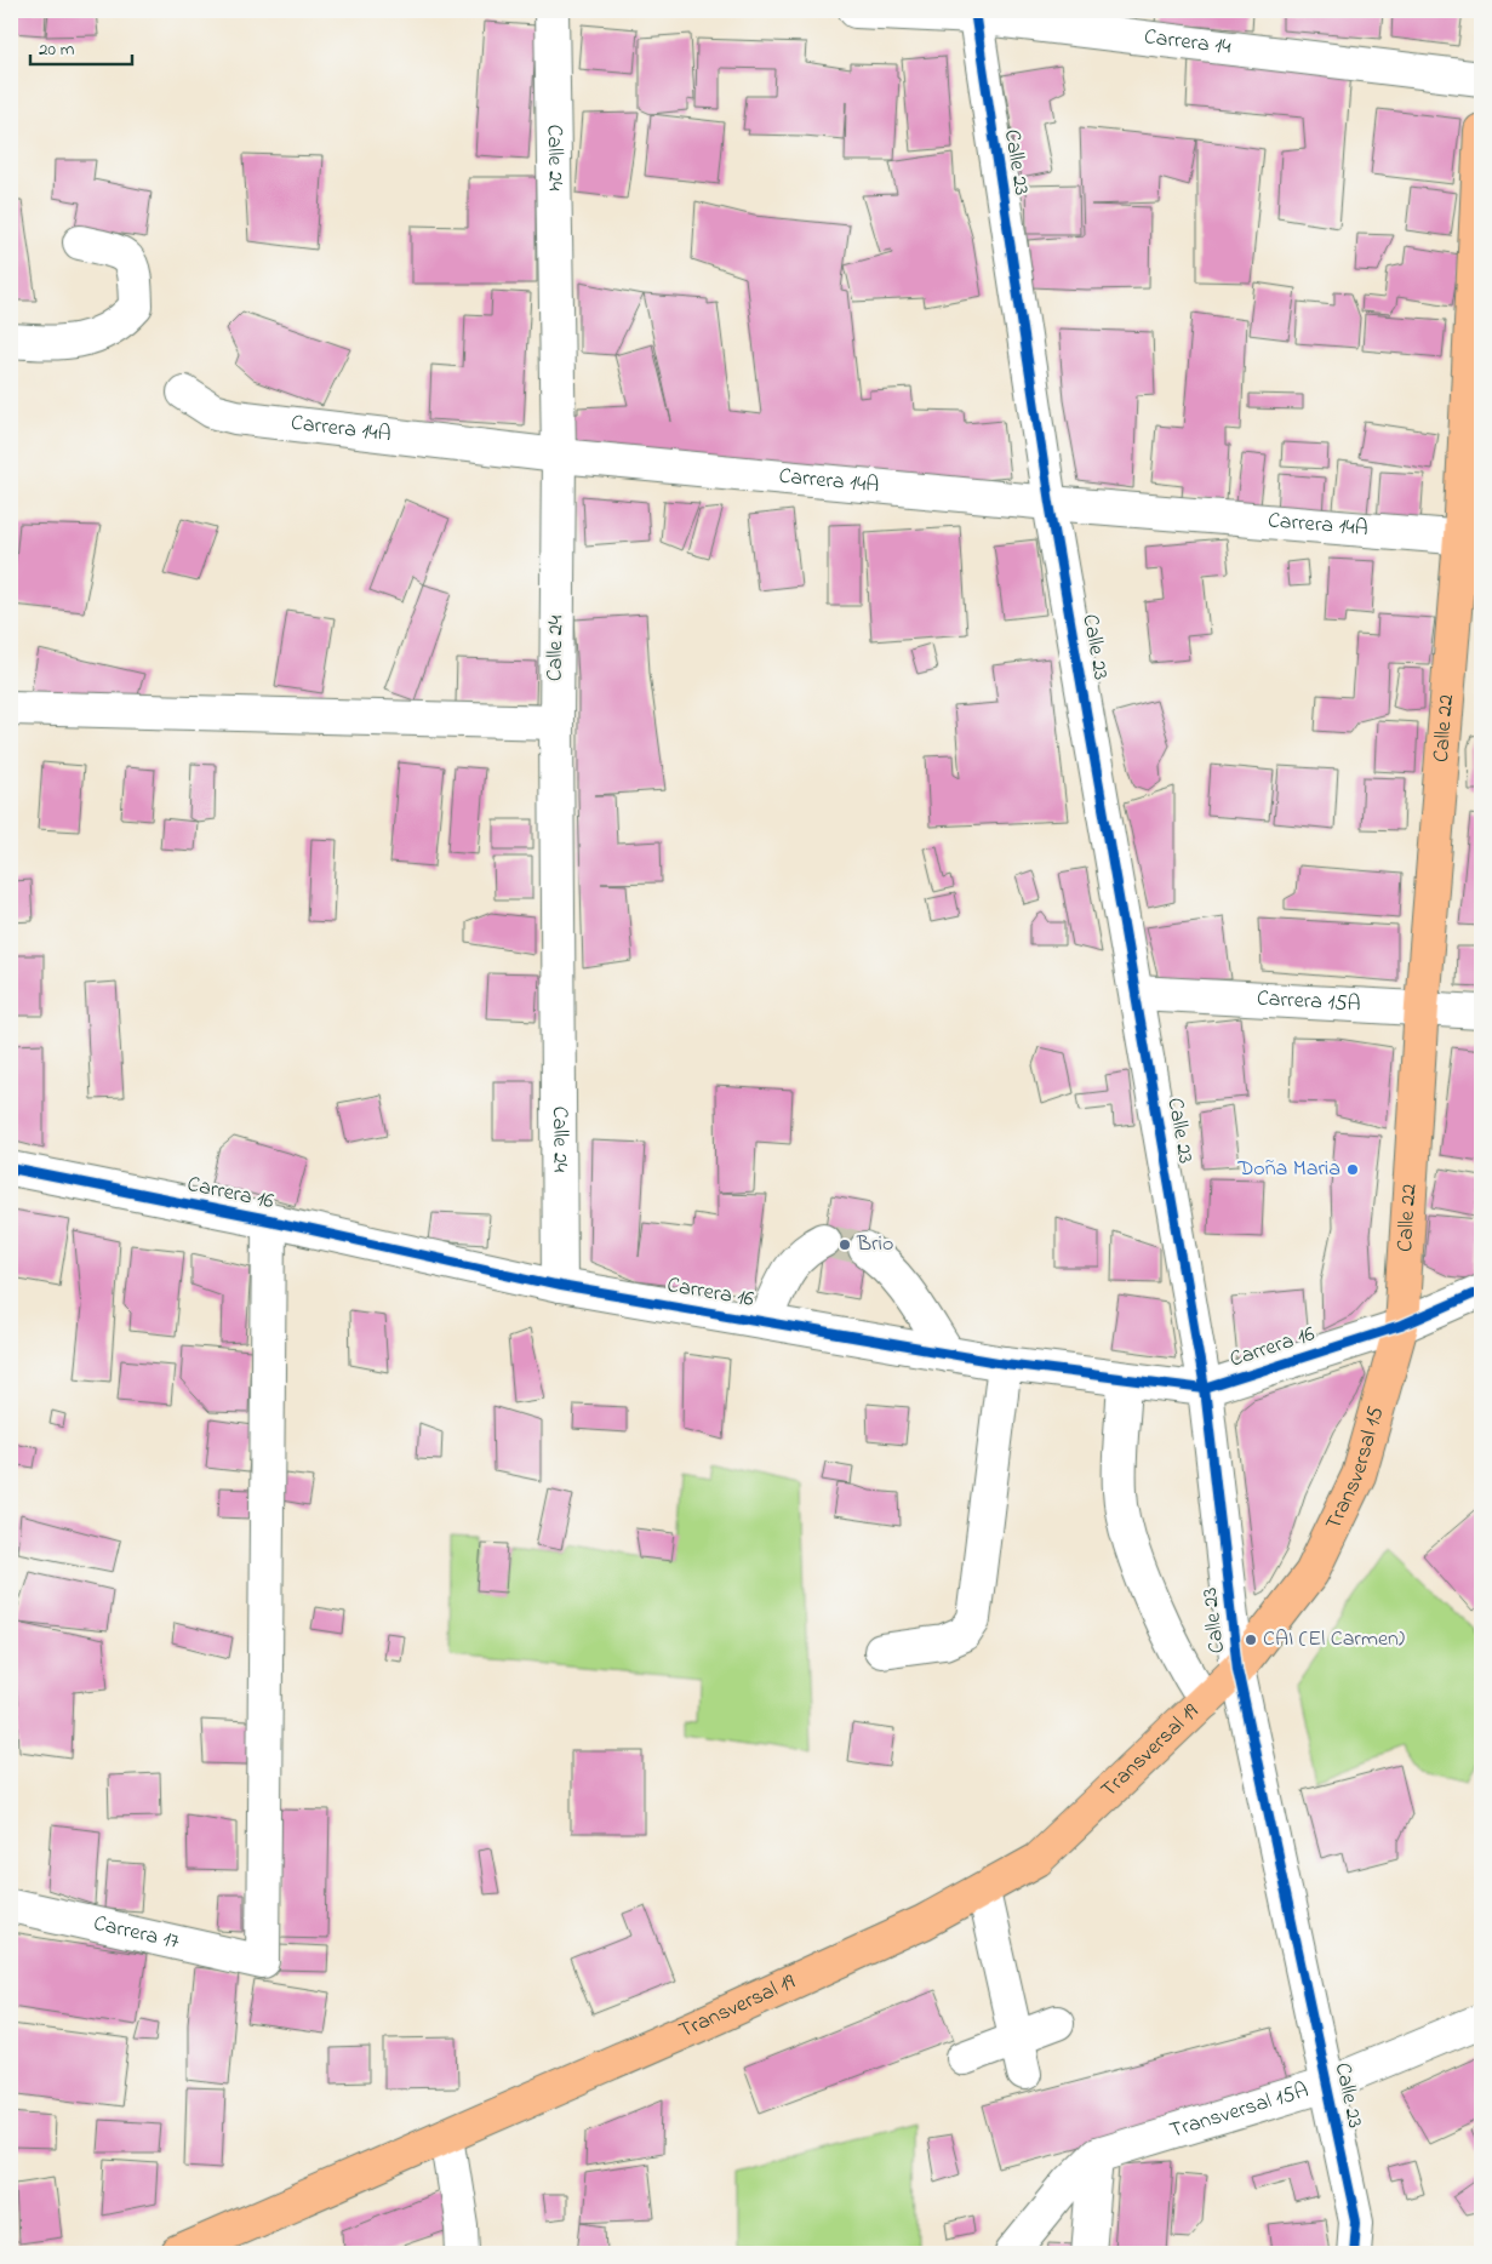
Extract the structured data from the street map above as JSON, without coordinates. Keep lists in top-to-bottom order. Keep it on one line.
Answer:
{"streets":{"main road":["Calle 22","Transversal 15","Transversal 19"],"street":["Carrera 14","Calle 24","Calle 23","Carrera 14A","Carrera 15A","Carrera 16","Carrera 17","Transversal 15A"]},"crossings":[["Carrera 14","Calle 23"],["Calle 24","Carrera 14A"],["Calle 24","Carrera 16"],["Calle 23","Carrera 14A"],["Calle 23","Carrera 15A"],["Calle 23","Carrera 16"],["Calle 23","Transversal 15"],["Calle 23","Transversal 19"],["Calle 23","Transversal 15A"],["Carrera 14A","Calle 22"],["Calle 22","Carrera 15A"],["Calle 22","Carrera 16"],["Calle 22","Transversal 15"],["Carrera 16","Transversal 15"],["Carrera 16","Carrera 17"],["Transversal 15","Transversal 19"]],"places":["Doña Maria","Brio","CAI (El Carmen)"],"scale_bar":"20 m"}
